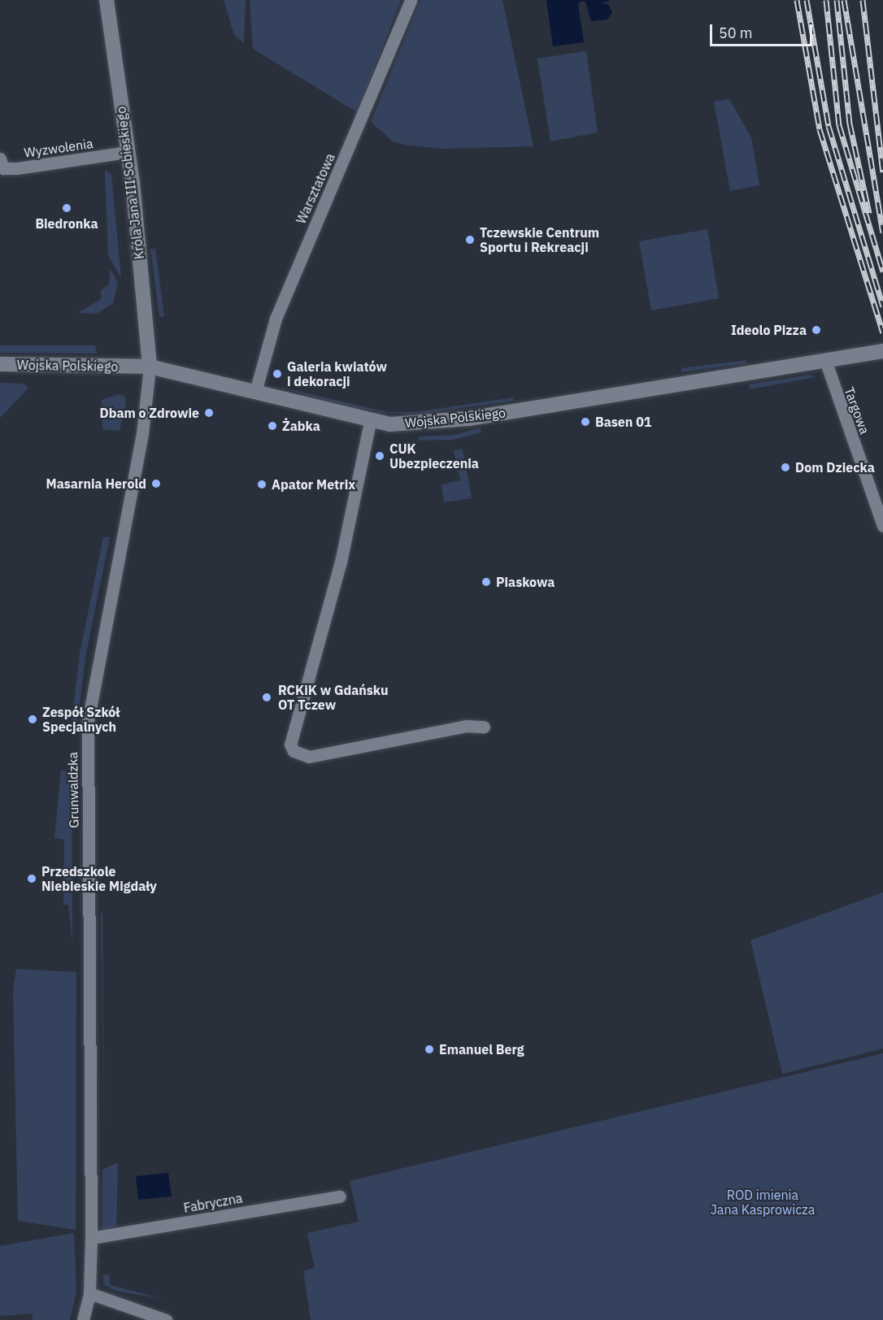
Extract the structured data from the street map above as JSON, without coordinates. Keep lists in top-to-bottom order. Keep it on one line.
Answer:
{"streets":{"street":["Wyzwolenia","Króla Jana III Sobieskiego","Warsztatowa","Wojska Polskiego","Targowa","Grunwaldzka","Fabryczna"]},"crossings":[["Wyzwolenia","Króla Jana III Sobieskiego"],["Króla Jana III Sobieskiego","Wojska Polskiego"],["Króla Jana III Sobieskiego","Grunwaldzka"],["Warsztatowa","Wojska Polskiego"],["Wojska Polskiego","Targowa"],["Wojska Polskiego","Grunwaldzka"],["Grunwaldzka","Fabryczna"]],"parks":["ROD imienia Jana Kasprowicza"],"places":["Biedronka","Tczewskie Centrum Sportu i Rekreacji","Ideolo Pizza","Galeria kwiatów i dekoracji","Dbam o Zdrowie","Basen 01","Żabka","CUK Ubezpieczenia","Dom Dziecka","Masarnia Herold","Apator Metrix","Piaskowa","RCKiK w Gdańsku OT Tczew","Zespół Szkół Specjalnych","Przedszkole Niebieskie Migdały","Emanuel Berg"],"scale_bar":"50 m"}
